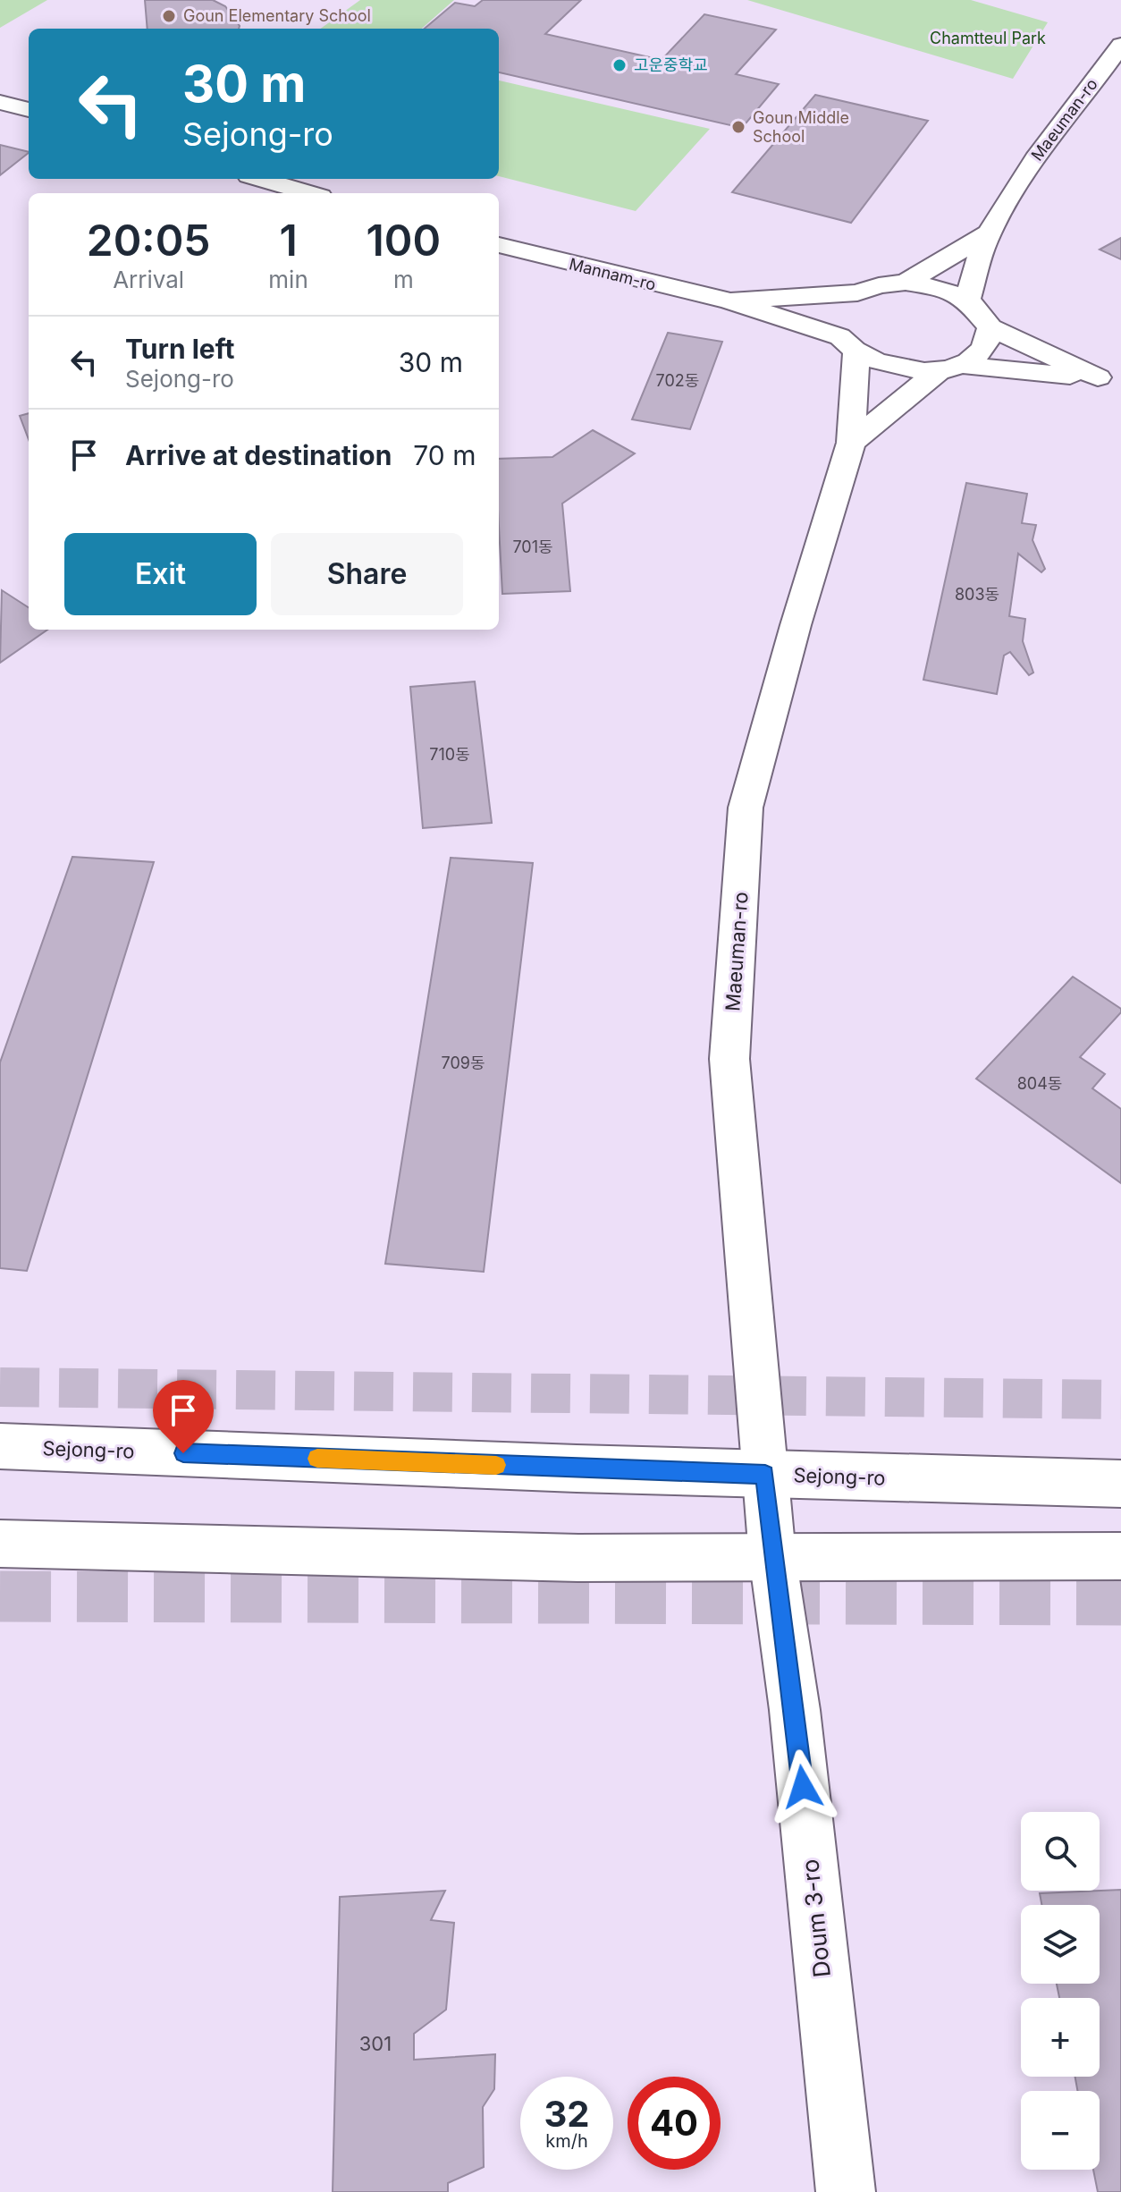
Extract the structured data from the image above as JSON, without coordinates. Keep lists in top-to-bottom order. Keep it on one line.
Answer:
{"streets":{"street":["Maeuman-ro","Mannam-ro","Sejong-ro","Doum 3-ro"]},"crossings":[["Maeuman-ro","Sejong-ro"],["Maeuman-ro","Doum 3-ro"],["Sejong-ro","Doum 3-ro"]],"parks":["Chamtteul Park"],"places":["Goun Elementary School","고운중학교","Goun Middle School"],"house_numbers":["702동","701동","803동","710동","709동","804동","301"],"page":{"turn":["30 m","Sejong-ro"],"eta":["20:05","Arrival","1","min","100","m"],"list":[{"name":"Turn left","note":"Sejong-ro","value":"30 m"},{"name":"Arrive at destination","value":"70 m"}],"buttons":["Exit","Share"],"map_buttons":["+","−"],"speed":"32 km/h","limit":"40"}}
